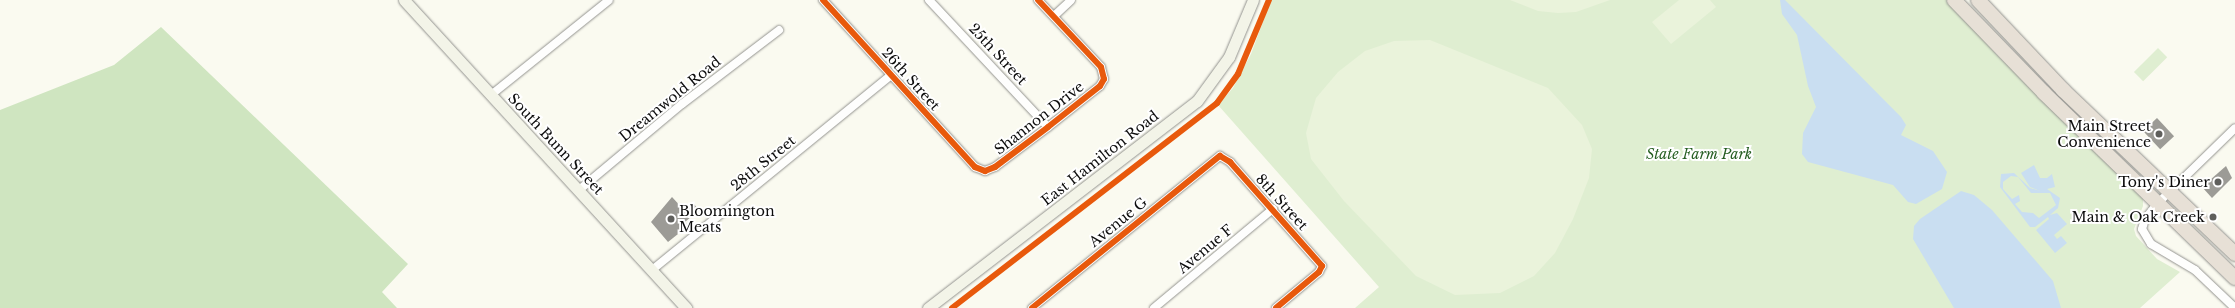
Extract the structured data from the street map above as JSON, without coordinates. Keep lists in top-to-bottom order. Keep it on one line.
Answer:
{"streets":{"main road":["South Bunn Street","East Hamilton Road"],"street":["25th Street","26th Street","Dreamwold Road","Shannon Drive","28th Street","8th Street","Avenue G","Avenue F"]},"crossings":[["25th Street","Shannon Drive"],["26th Street","Shannon Drive"],["26th Street","28th Street"],["Dreamwold Road","South Bunn Street"],["South Bunn Street","28th Street"],["8th Street","Avenue G"],["8th Street","Avenue F"]],"parks":["State Farm Park"],"places":["Main Street Convenience","Tony's Diner","Main & Oak Creek","Bloomington Meats"]}
